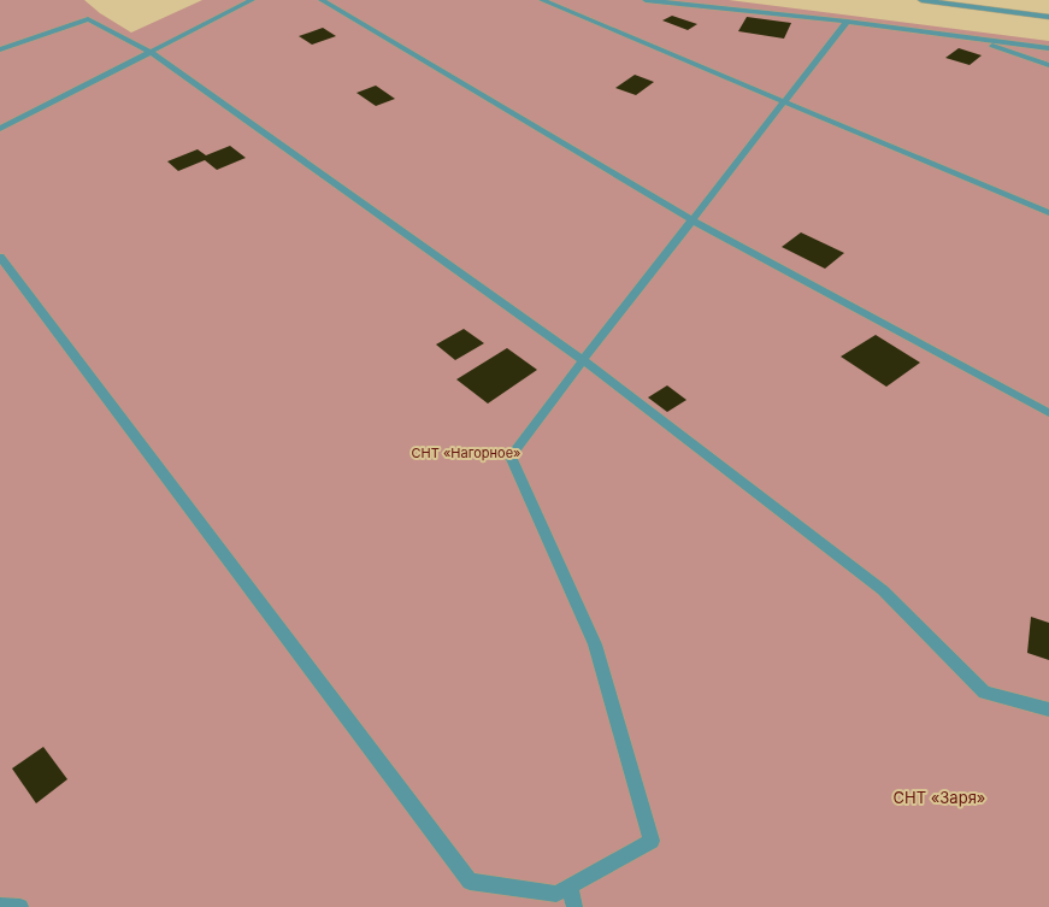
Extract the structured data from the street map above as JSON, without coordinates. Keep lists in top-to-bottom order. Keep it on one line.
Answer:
{"parks":["СНТ «Нагорное»","СНТ «Заря»"]}
